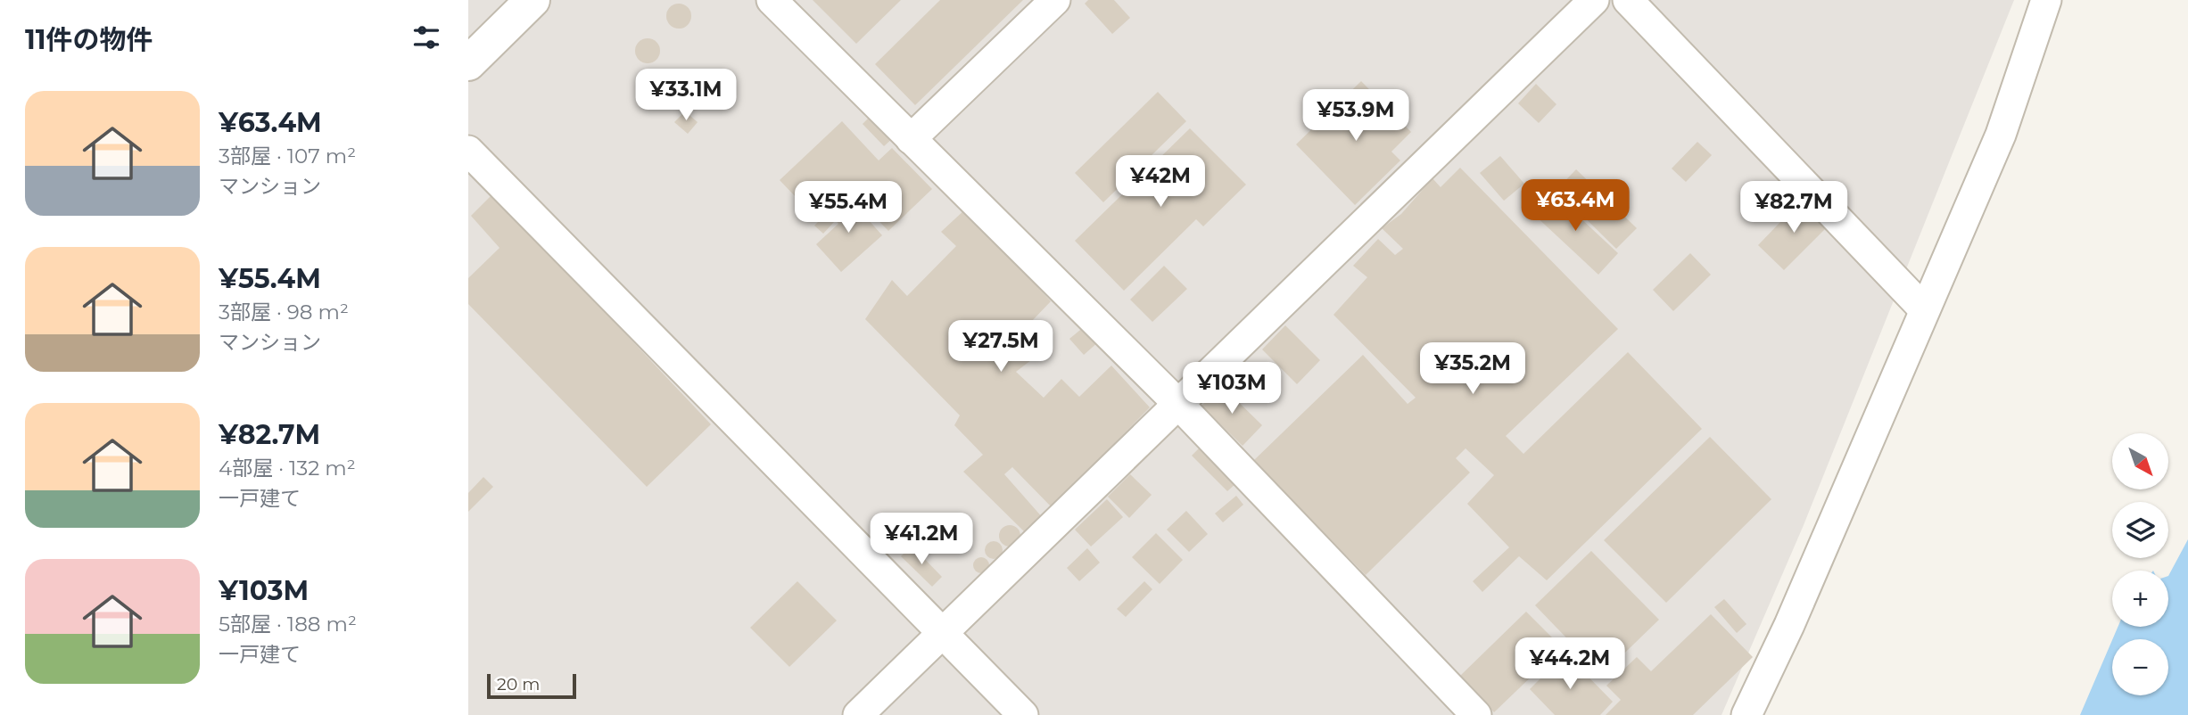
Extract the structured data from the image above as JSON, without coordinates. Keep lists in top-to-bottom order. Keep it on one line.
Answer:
{"scale_bar":"20 m","north":"bottom right","page":{"heading":"11件の物件","price":["¥33.1M","¥53.9M","¥42M","¥63.4M","¥55.4M","¥82.7M","¥27.5M","¥35.2M","¥103M","¥41.2M","¥44.2M"],"list":[{"name":"¥63.4M","note":"3部屋 · 107 m² · マンション"},{"name":"¥55.4M","note":"3部屋 · 98 m² · マンション"},{"name":"¥82.7M","note":"4部屋 · 132 m² · 一戸建て"},{"name":"¥103M","note":"5部屋 · 188 m² · 一戸建て"}],"map_buttons":["+","−"],"scale":"20 m"}}
